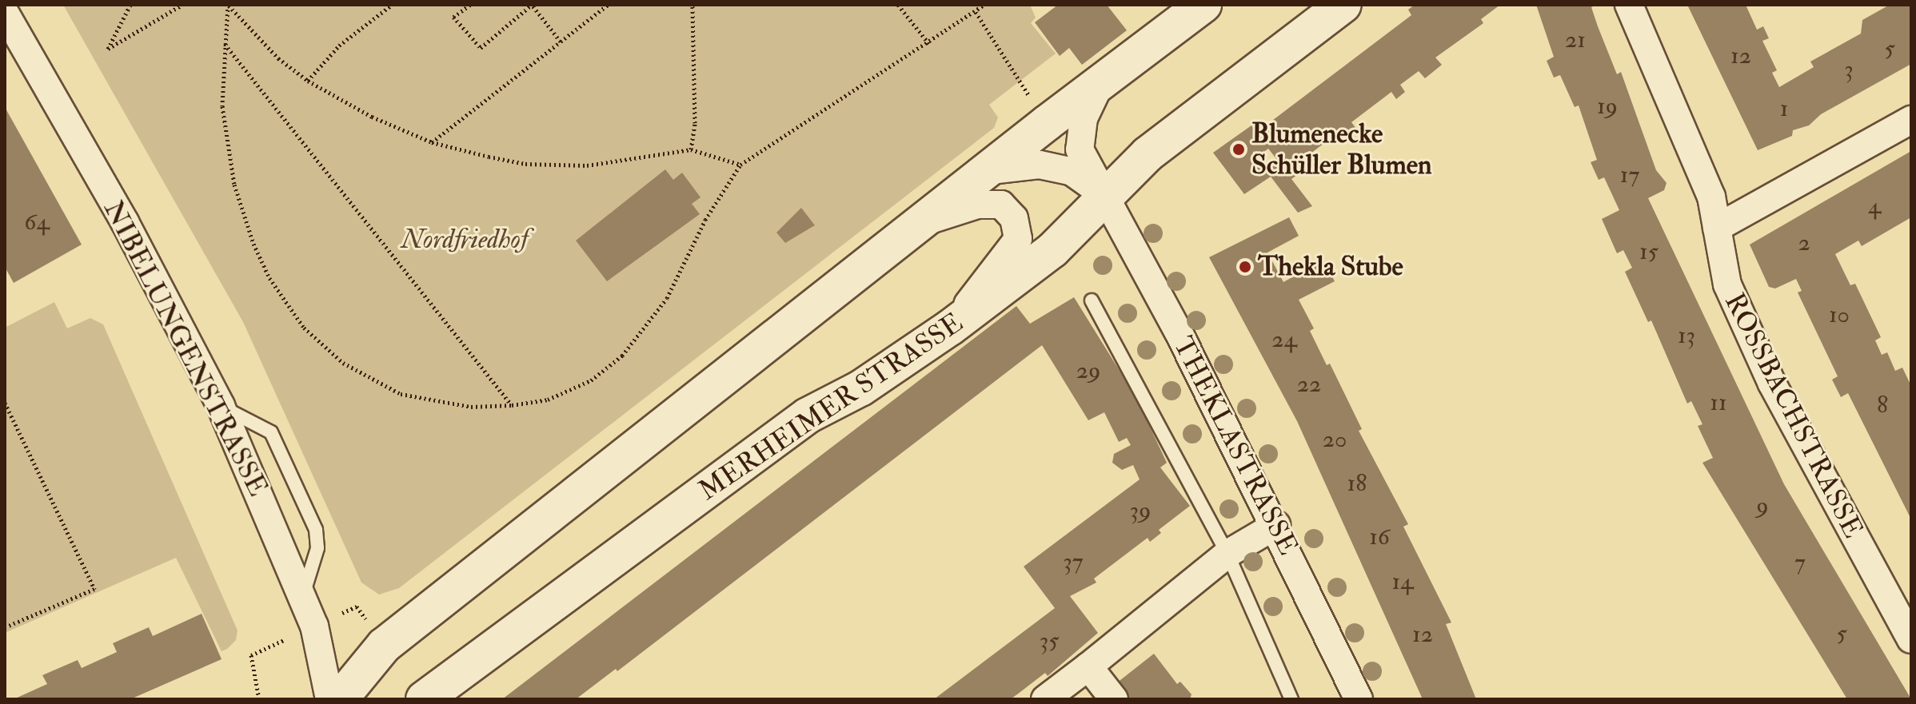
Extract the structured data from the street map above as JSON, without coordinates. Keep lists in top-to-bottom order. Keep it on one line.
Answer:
{"streets":{"street":["NIBELUNGENSTRASSE","MERHEIMER STRASSE","ROSSBACHSTRASSE","THEKLASTRASSE"]},"crossings":[["MERHEIMER STRASSE","THEKLASTRASSE"]],"parks":["Nordfriedhof"],"places":["Blumenecke Schüller Blumen","Thekla Stube"],"house_numbers":["21","5","12","3","19","1","17","4","64","2","15","10","13","24","29","22","11","8","20","18","9","39","16","37","7","14","5","12","35"]}
